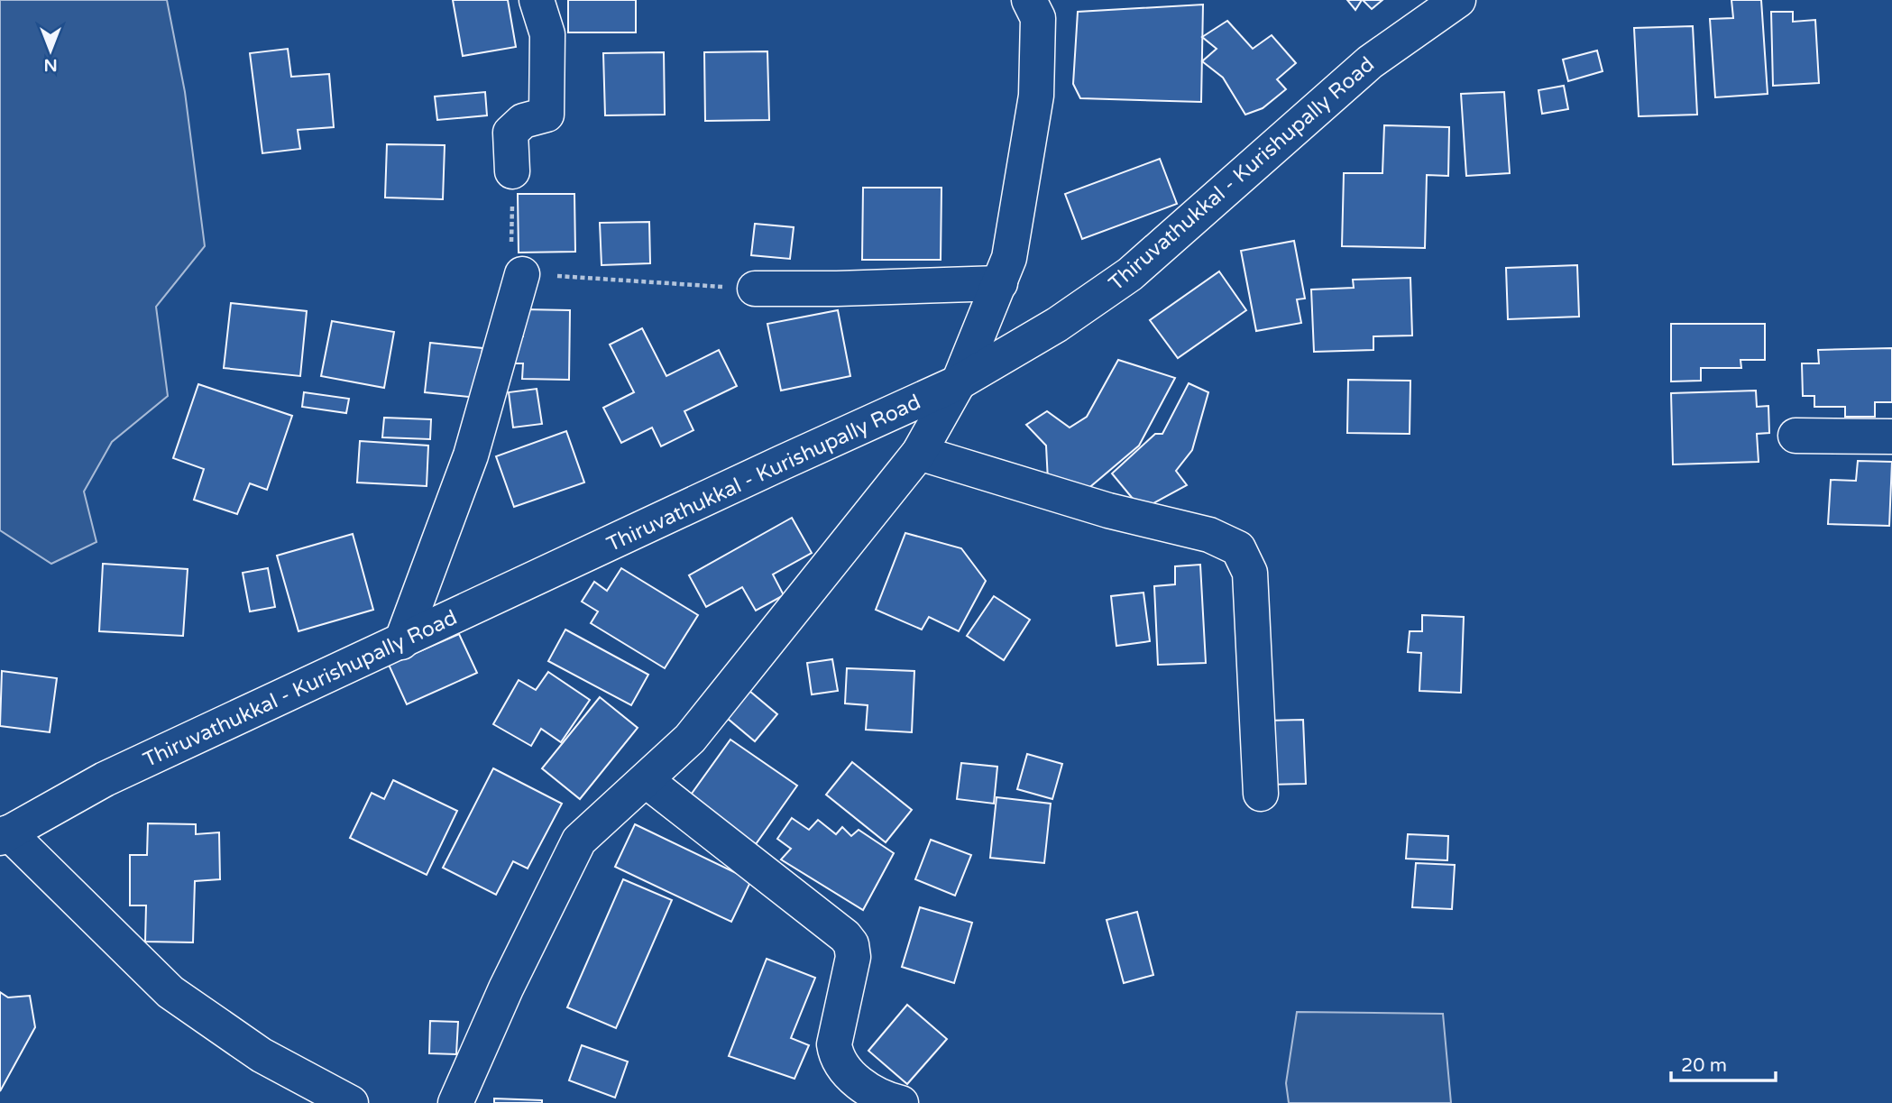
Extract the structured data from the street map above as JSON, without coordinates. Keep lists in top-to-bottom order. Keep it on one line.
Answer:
{"streets":{"street":["Thiruvathukkal - Kurishupally Road"]},"scale_bar":"20 m","north":"bottom"}
